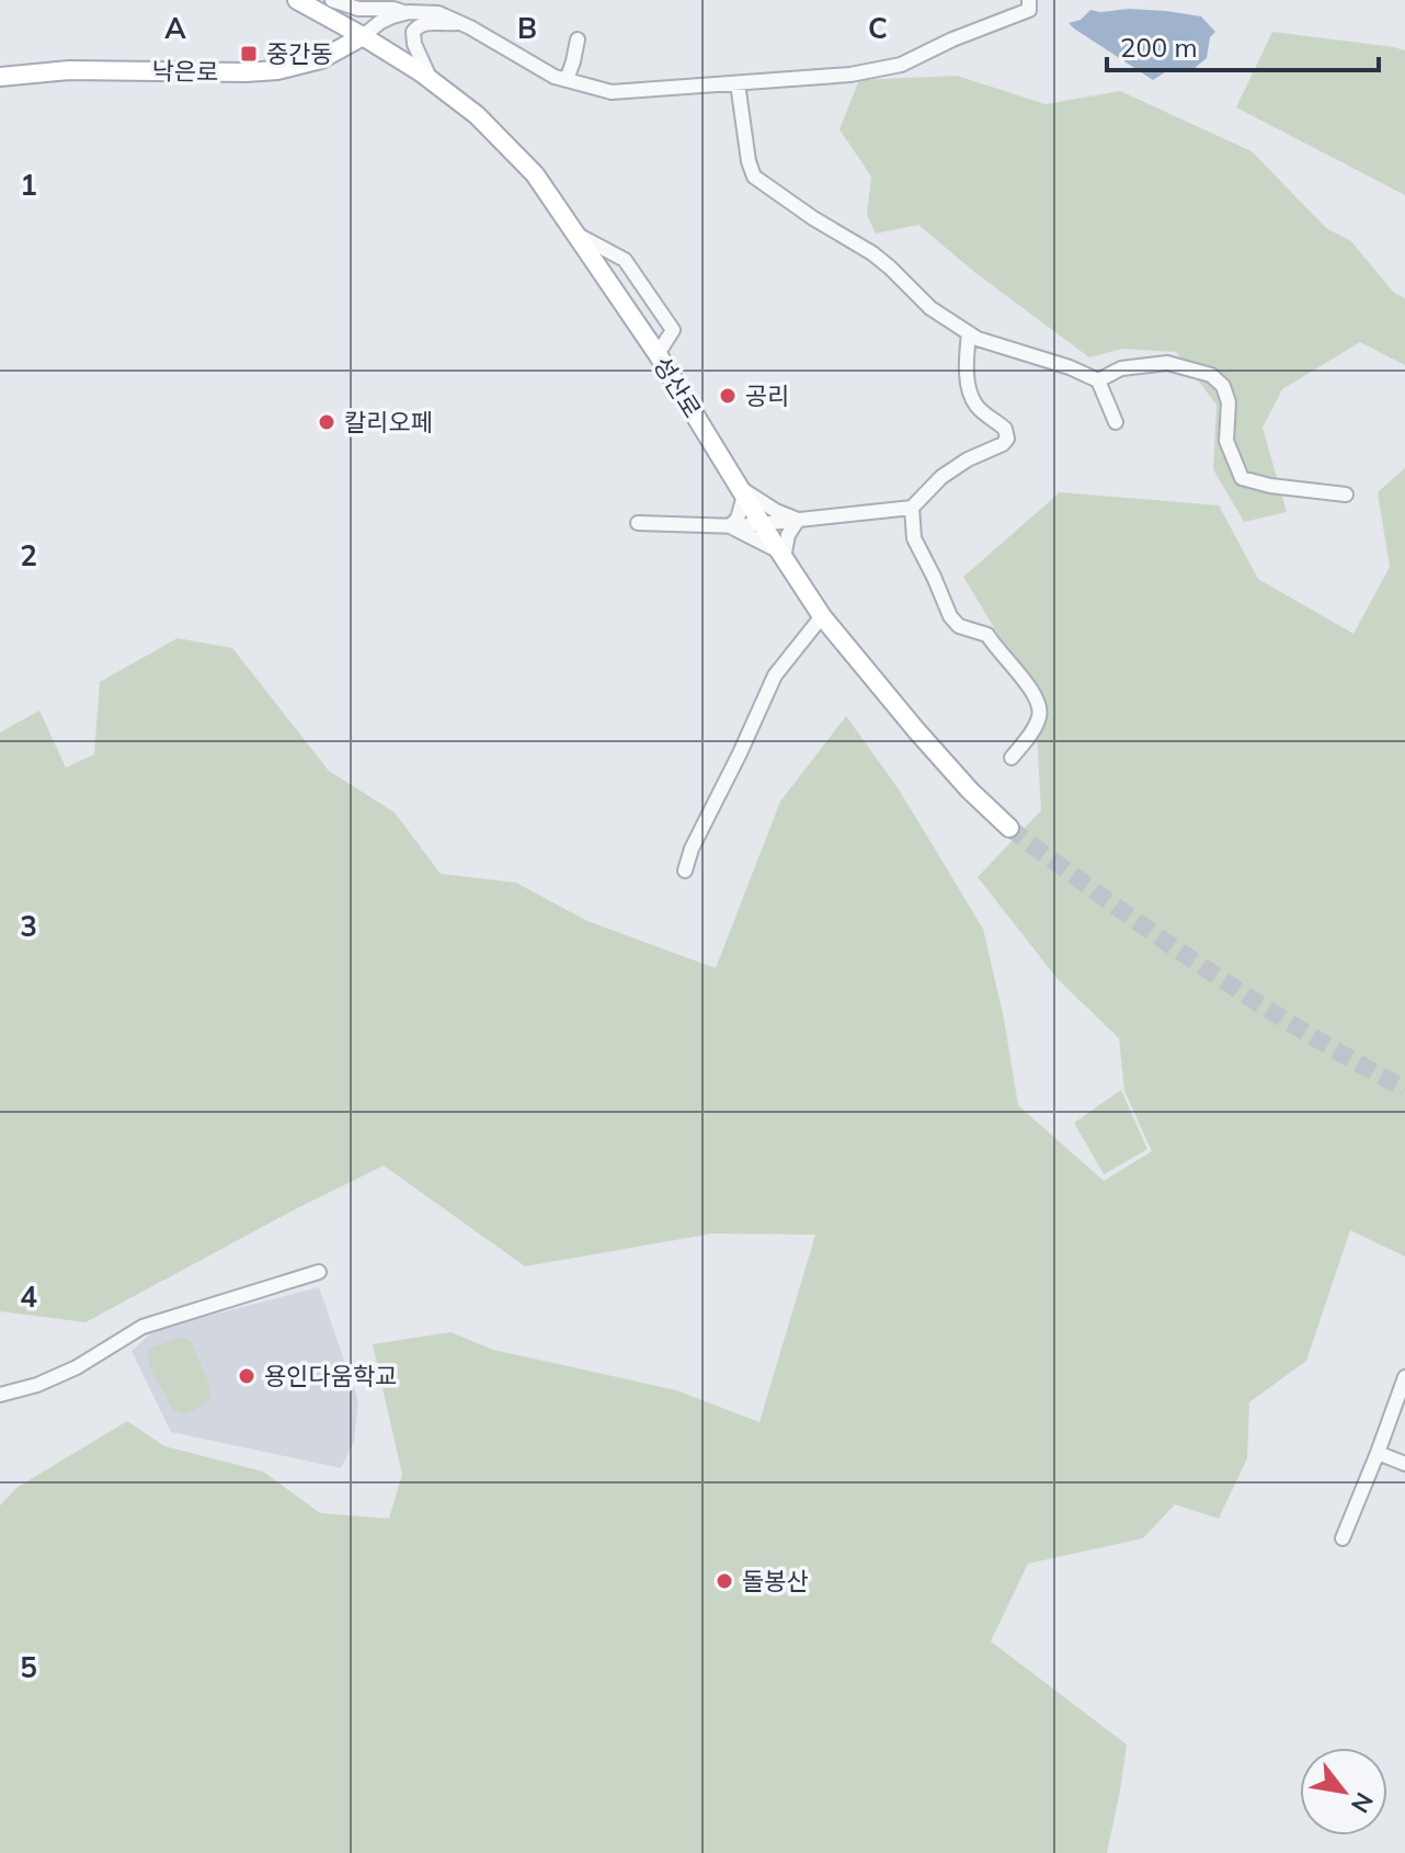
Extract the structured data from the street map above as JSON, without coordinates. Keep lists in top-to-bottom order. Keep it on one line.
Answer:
{"streets":{"main road":["낙은로","성산로"]},"crossings":[["낙은로","성산로"]],"places":{"transit":["중간동"],"other":["공리","칼리오페","용인다움학교","돌봉산"]},"scale_bar":"200 m","north":"bottom right","grid":{"columns":["A","B","C"],"rows":["1","2","3","4","5"]}}
